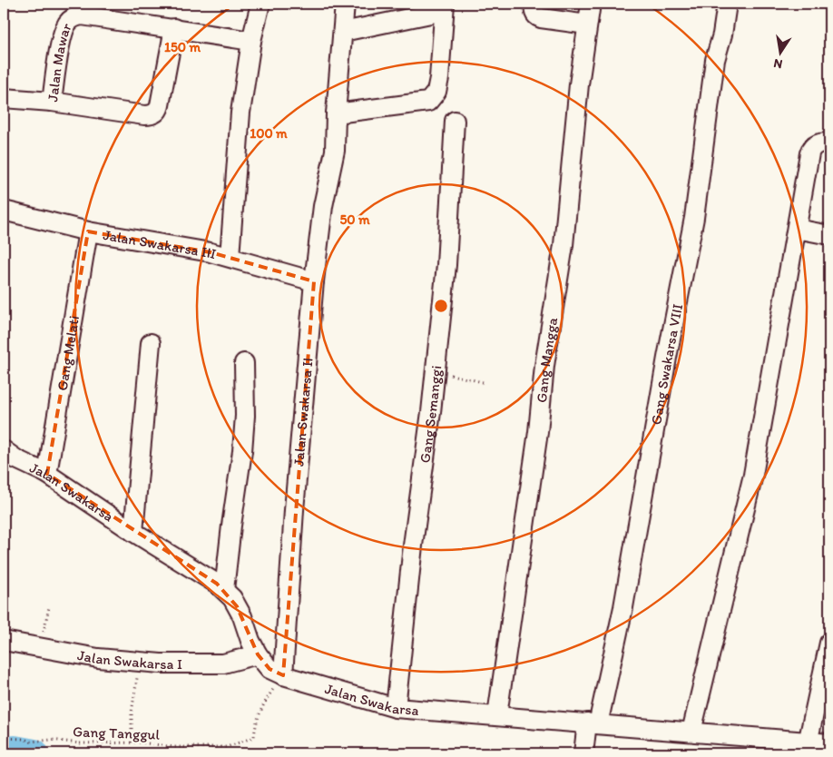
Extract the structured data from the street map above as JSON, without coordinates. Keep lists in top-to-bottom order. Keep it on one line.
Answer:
{"streets":{"street":["Jalan Mawar","Jalan Swakarsa III","Gang Melati","Gang Mangga","Gang Swakarsa VIII","Jalan Swakarsa II","Gang Semanggi","Jalan Swakarsa","Jalan Swakarsa I"],"path":["Gang Tanggul"]},"crossings":[["Jalan Swakarsa III","Gang Melati"],["Jalan Swakarsa III","Jalan Swakarsa II"],["Gang Melati","Jalan Swakarsa"],["Gang Mangga","Jalan Swakarsa"],["Gang Swakarsa VIII","Jalan Swakarsa"],["Jalan Swakarsa II","Jalan Swakarsa"],["Jalan Swakarsa II","Gang Tanggul"],["Gang Semanggi","Jalan Swakarsa"],["Jalan Swakarsa","Jalan Swakarsa I"],["Jalan Swakarsa","Gang Tanggul"]],"north":"bottom","rings":["150 m","100 m","50 m"]}
